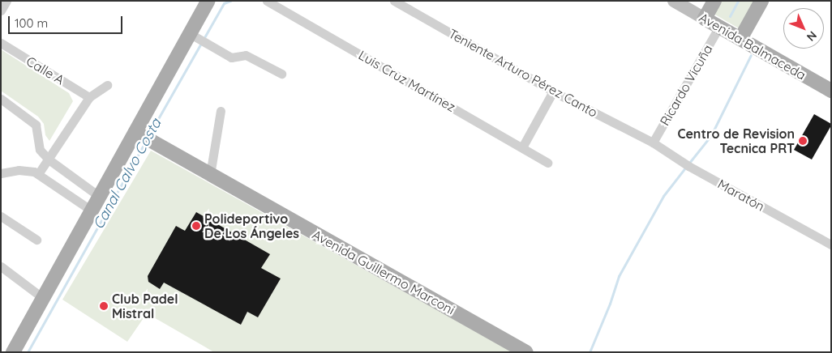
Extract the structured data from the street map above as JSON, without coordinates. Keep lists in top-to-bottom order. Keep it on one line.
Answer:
{"streets":{"main road":["Avenida Balmaceda","Avenida Guillermo Marconi"],"street":["Calle A","Teniente Arturo Pérez Canto","Luis Cruz Martínez","Ricardo Vicuña","Maratón"]},"crossings":[["Avenida Balmaceda","Ricardo Vicuña"],["Teniente Arturo Pérez Canto","Ricardo Vicuña"],["Teniente Arturo Pérez Canto","Maratón"],["Ricardo Vicuña","Maratón"]],"water":["Canal Calvo Costa"],"places":["Centro de Revision Tecnica PRT","Polideportivo De Los Ángeles","Club Padel Mistral"],"scale_bar":"100 m","north":"bottom right"}
